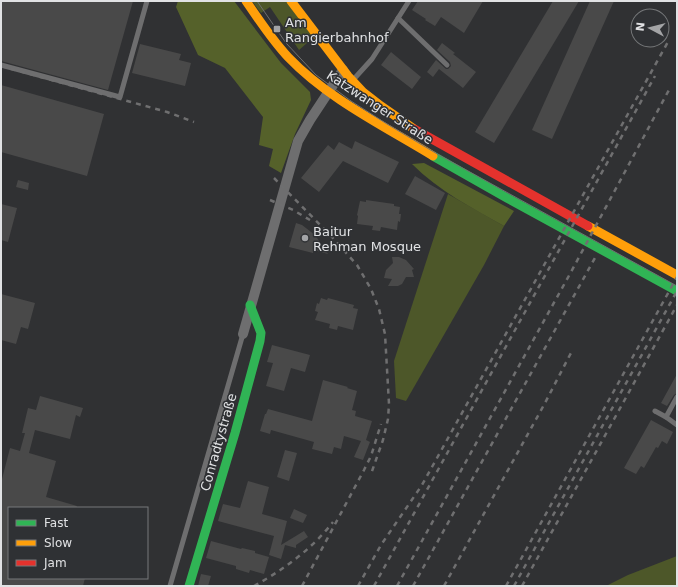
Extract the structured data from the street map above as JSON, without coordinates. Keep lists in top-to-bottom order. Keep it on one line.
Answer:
{"streets":{"main road":["Katzwanger Straße","Conradtystraße"]},"places":{"transit":["Am Rangierbahnhof"],"other":["Baitur Rehman Mosque"]},"legend":["Fast","Slow","Jam"],"north":"left"}
